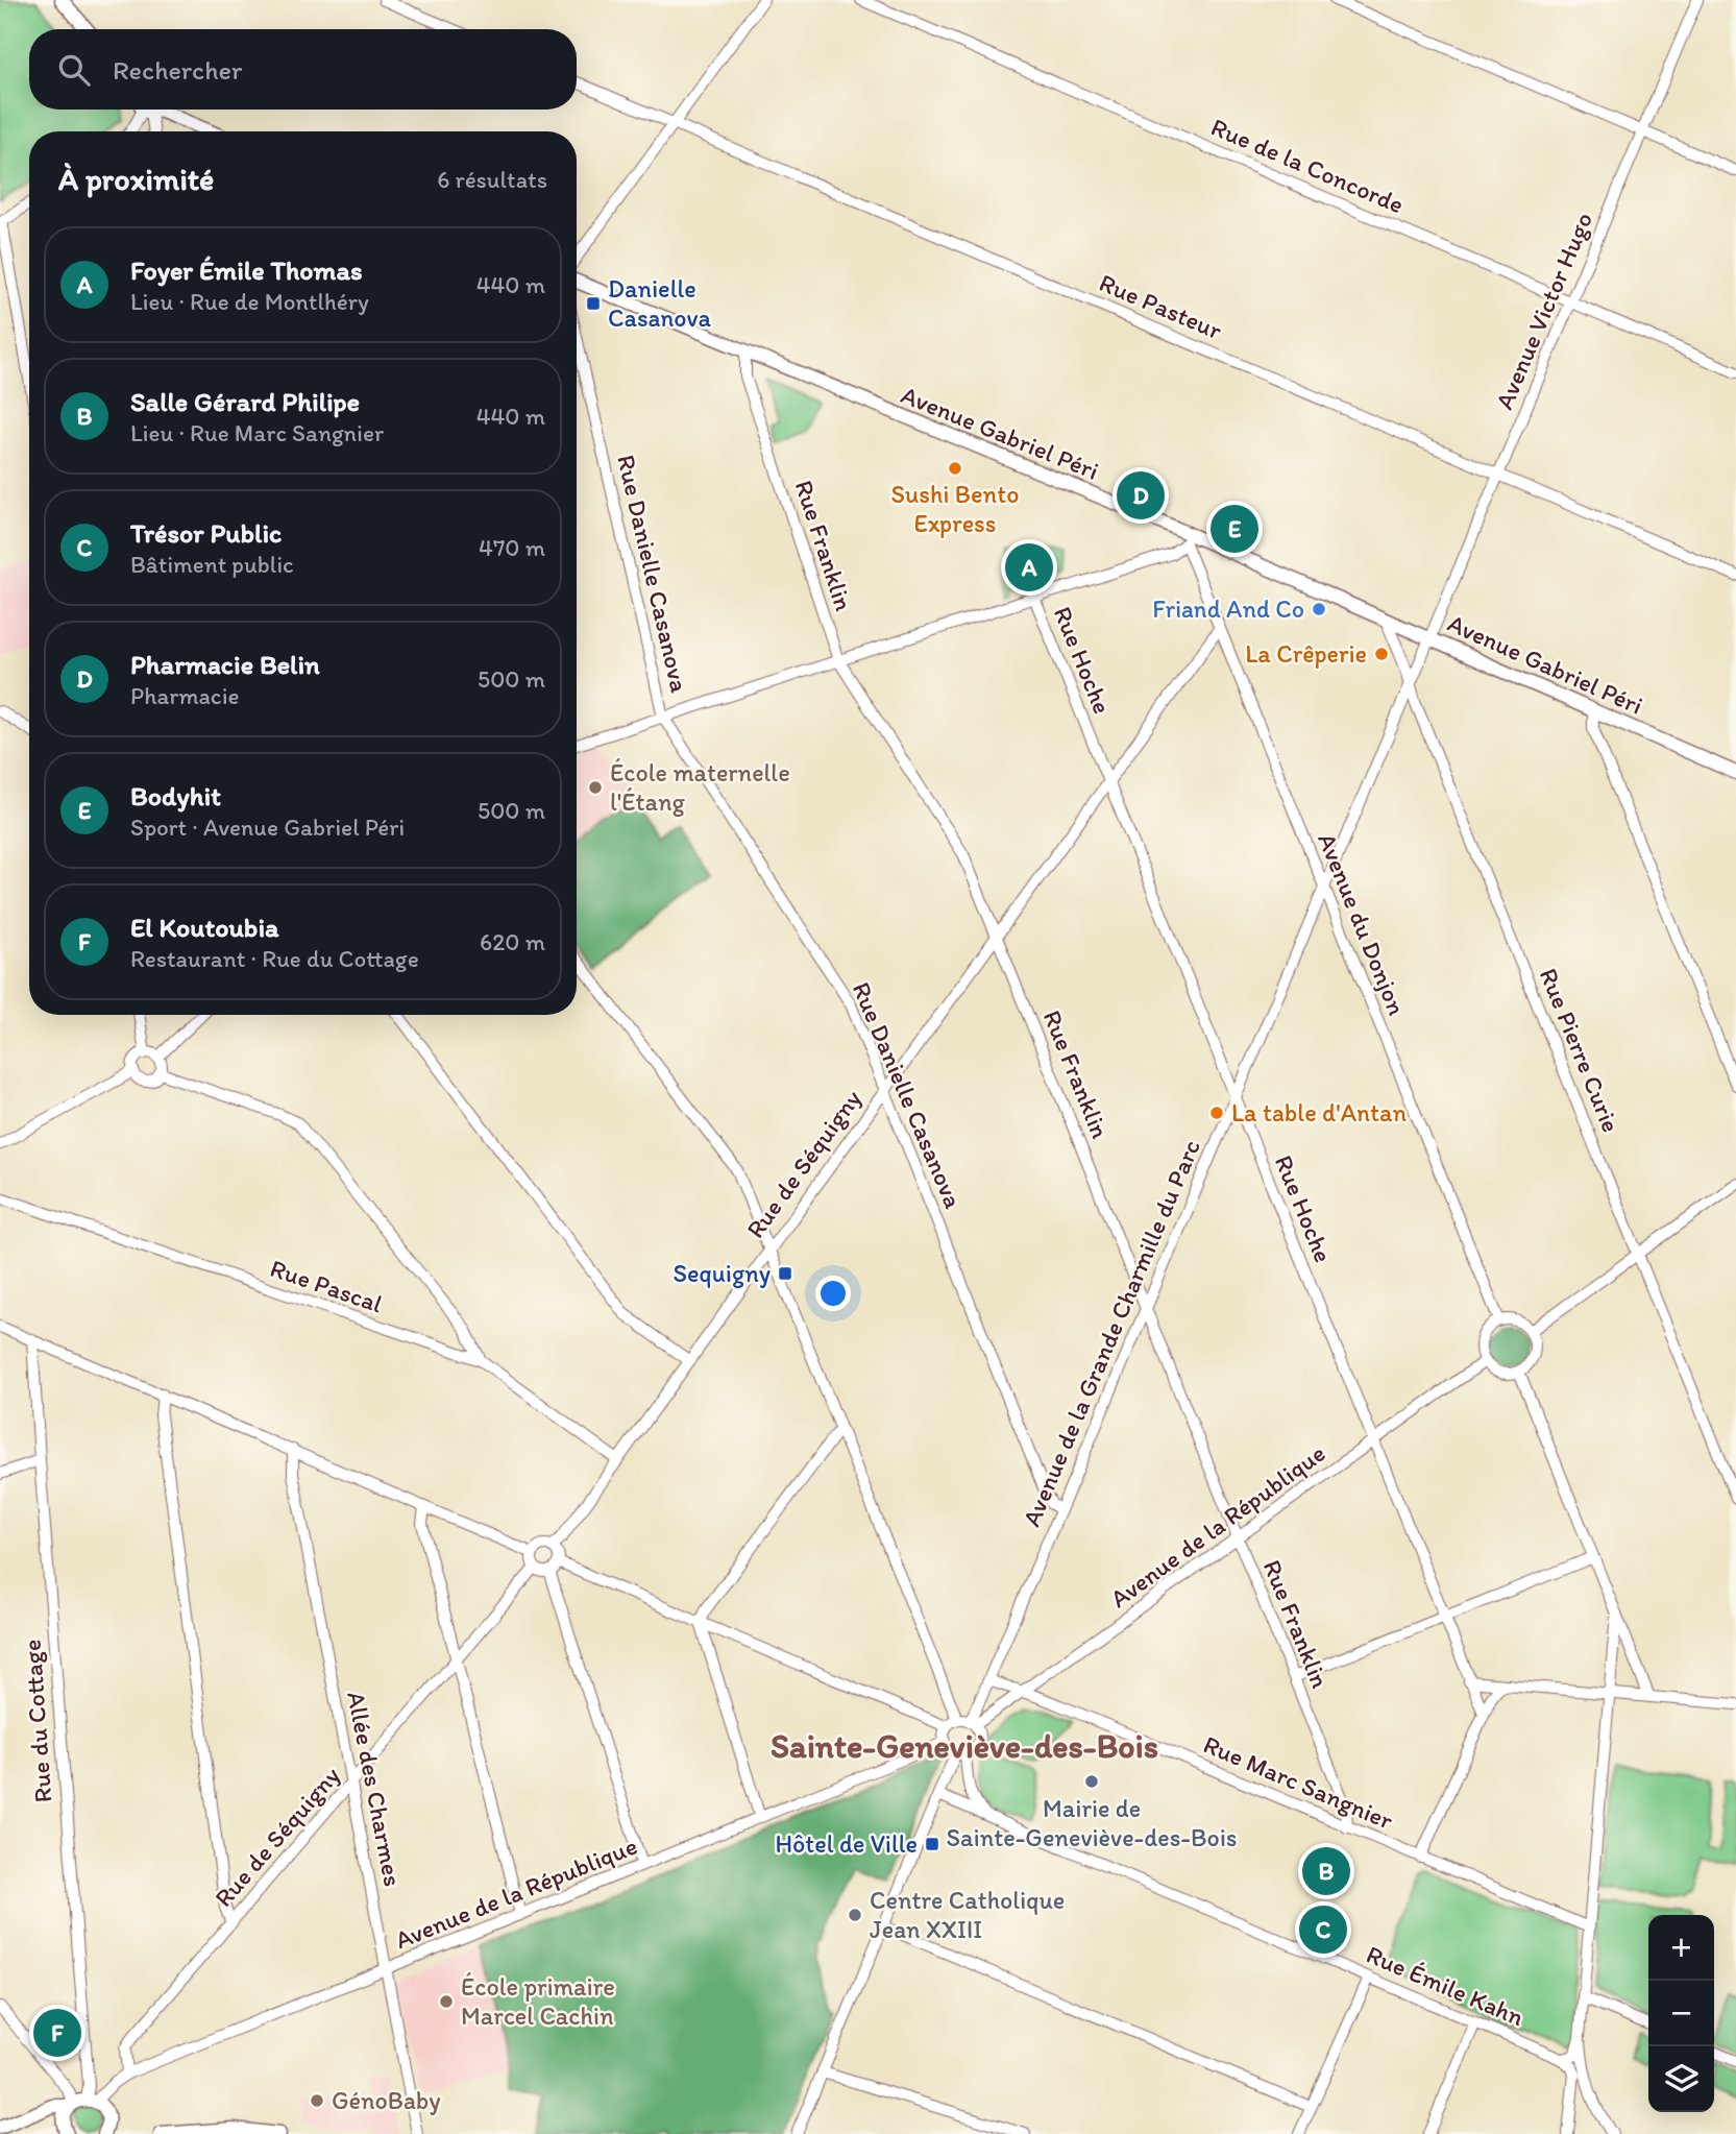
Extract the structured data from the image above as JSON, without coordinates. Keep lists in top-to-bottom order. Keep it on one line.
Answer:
{"streets":{"street":["Rue de la Concorde","Rue Pasteur","Avenue Victor Hugo","Avenue Gabriel Péri","Rue Franklin","Rue Danielle Casanova","Rue Hoche","Avenue du Donjon","Rue Pierre Curie","Rue de Séquigny","Rue Pascal","Avenue de la Grande Charmille du Parc","Avenue de la République","Rue du Cottage","Rue Marc Sangnier","Allée des Charmes","Rue Émile Kahn"]},"crossings":[["Rue de la Concorde","Avenue Victor Hugo"],["Rue Pasteur","Avenue Victor Hugo"],["Avenue Victor Hugo","Avenue Gabriel Péri"],["Avenue Victor Hugo","Avenue de la Grande Charmille du Parc"],["Avenue Gabriel Péri","Rue Franklin"],["Avenue Gabriel Péri","Avenue du Donjon"],["Avenue Gabriel Péri","Rue Pierre Curie"],["Avenue Gabriel Péri","Avenue de la Grande Charmille du Parc"],["Rue Franklin","Rue de Séquigny"],["Rue Franklin","Avenue de la Grande Charmille du Parc"],["Rue Franklin","Avenue de la République"],["Rue Franklin","Rue Marc Sangnier"],["Rue Danielle Casanova","Rue de Séquigny"],["Rue Danielle Casanova","Avenue de la Grande Charmille du Parc"],["Rue Hoche","Rue de Séquigny"],["Rue Hoche","Avenue de la Grande Charmille du Parc"],["Rue Hoche","Avenue de la République"],["Avenue du Donjon","Rue de Séquigny"],["Avenue du Donjon","Avenue de la Grande Charmille du Parc"],["Avenue du Donjon","Avenue de la République"],["Rue Pierre Curie","Avenue de la Grande Charmille du Parc"],["Rue de Séquigny","Rue Pascal"],["Rue de Séquigny","Avenue de la République"],["Rue de Séquigny","Allée des Charmes"],["Avenue de la Grande Charmille du Parc","Avenue de la République"],["Avenue de la Grande Charmille du Parc","Rue Marc Sangnier"],["Avenue de la République","Rue du Cottage"],["Avenue de la République","Rue Marc Sangnier"],["Avenue de la République","Allée des Charmes"]],"districts":["Sainte-Geneviève-des-Bois"],"places":{"transit":["Danielle Casanova","Sequigny","Hôtel de Ville"],"other":["Sushi Bento Express","Friand And Co","La Crêperie","École maternelle l'Étang","La table d'Antan","Mairie de Sainte-Geneviève-des-Bois","Centre Catholique Jean XXIII","École primaire Marcel Cachin","GénoBaby"]},"page":{"search":"Rechercher","heading":["À proximité","6 résultats"],"list":[{"mark":"A","name":"Foyer Émile Thomas","note":"Lieu · Rue de Montlhéry","value":"440 m"},{"mark":"B","name":"Salle Gérard Philipe","note":"Lieu · Rue Marc Sangnier","value":"440 m"},{"mark":"C","name":"Trésor Public","note":"Bâtiment public","value":"470 m"},{"mark":"D","name":"Pharmacie Belin","note":"Pharmacie","value":"500 m"},{"mark":"E","name":"Bodyhit","note":"Sport · Avenue Gabriel Péri","value":"500 m"},{"mark":"F","name":"El Koutoubia","note":"Restaurant · Rue du Cottage","value":"620 m"}],"pins":["D","E","A","B","C","F"],"map_buttons":["+","−"]}}
